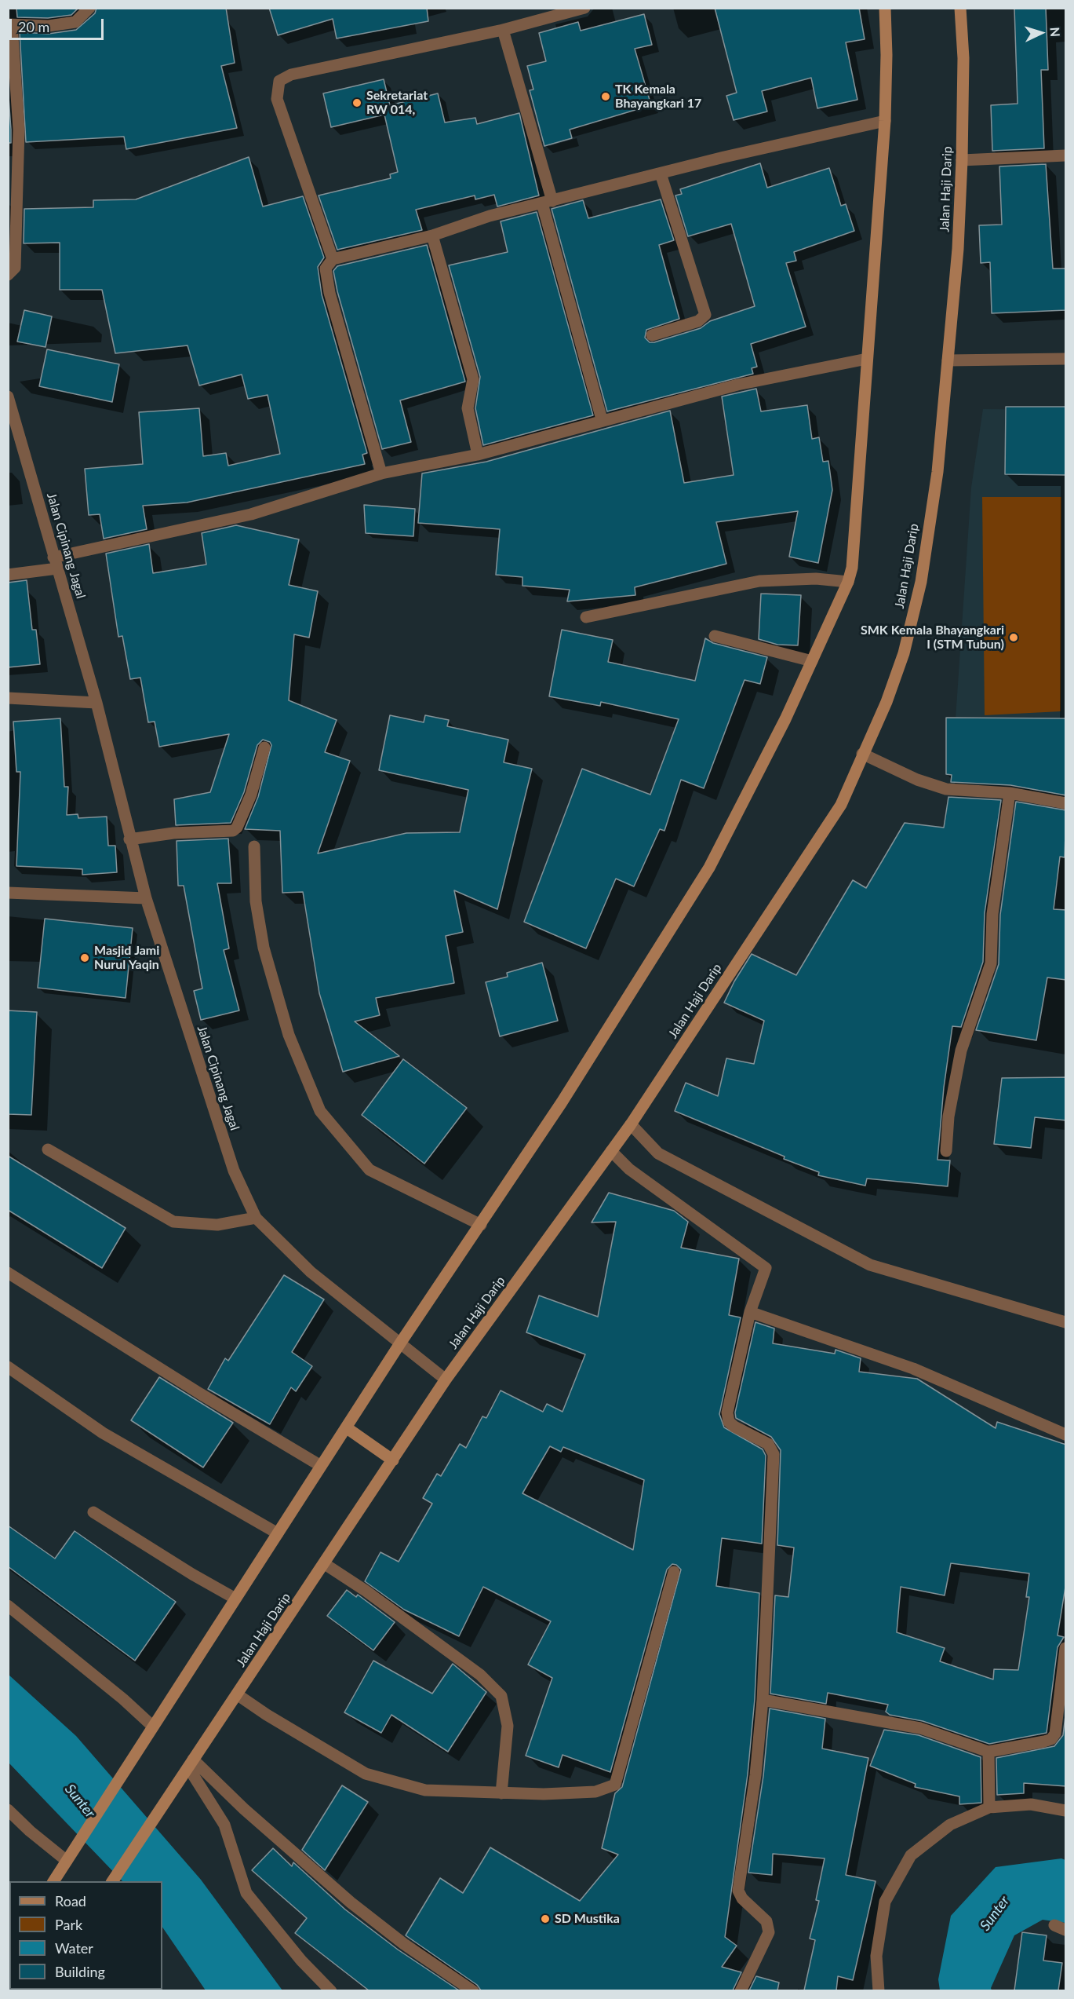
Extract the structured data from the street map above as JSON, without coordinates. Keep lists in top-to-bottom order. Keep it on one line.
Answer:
{"streets":{"main road":["Jalan Haji Darip"],"street":["Jalan Cipinang Jagal"]},"crossings":[["Jalan Haji Darip","Jalan Cipinang Jagal"]],"water":["Sunter"],"places":["TK Kemala Bhayangkari 17","Sekretariat RW 014,","SMK Kemala Bhayangkari I (STM Tubun)","Masjid Jami Nurul Yaqin","SD Mustika"],"legend":["Road","Park","Water","Building"],"scale_bar":"20 m","north":"right"}
